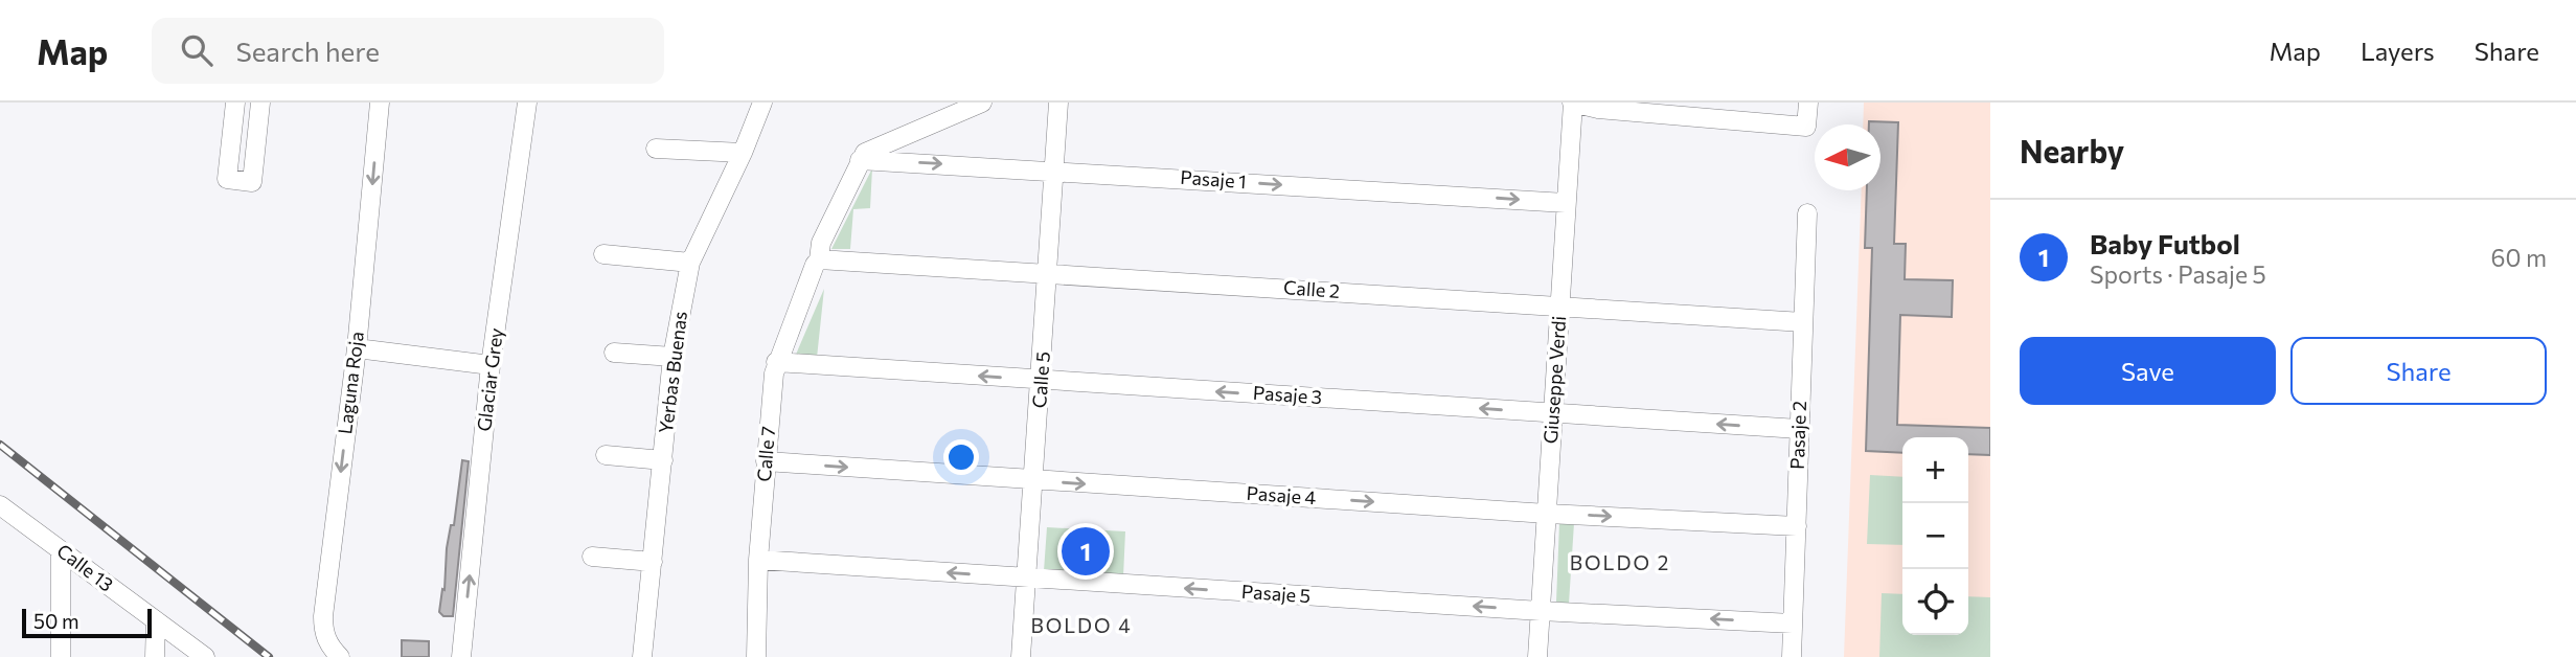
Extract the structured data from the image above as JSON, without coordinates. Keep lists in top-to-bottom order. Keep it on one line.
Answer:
{"streets":{"street":["Pasaje 1","Calle 2","Yerbas Buenas","Glaciar Grey","Calle 5","Giuseppe Verdi","Laguna Roja","Pasaje 3","Pasaje 2","Calle 7","Pasaje 4","Calle 13","Pasaje 5"]},"crossings":[["Pasaje 1","Calle 5"],["Pasaje 1","Giuseppe Verdi"],["Pasaje 1","Calle 7"],["Calle 2","Calle 5"],["Calle 2","Giuseppe Verdi"],["Calle 2","Pasaje 2"],["Calle 2","Calle 7"],["Calle 5","Pasaje 3"],["Calle 5","Pasaje 4"],["Calle 5","Pasaje 5"],["Giuseppe Verdi","Pasaje 3"],["Giuseppe Verdi","Pasaje 4"],["Giuseppe Verdi","Pasaje 5"],["Pasaje 3","Pasaje 2"],["Pasaje 3","Calle 7"],["Pasaje 2","Pasaje 4"],["Pasaje 2","Pasaje 5"],["Calle 7","Pasaje 4"],["Calle 7","Pasaje 5"]],"one_way":["Pasaje 1","Glaciar Grey","Laguna Roja","Pasaje 3","Pasaje 4","Pasaje 5"],"districts":["BOLDO 2","BOLDO 4"],"scale_bar":"50 m","north":"left","page":{"header":"Map","search":"Search here","nav":["Map","Layers","Share"],"heading":"Nearby","list":[{"mark":"1","name":"Baby Futbol","note":"Sports · Pasaje 5","value":"60 m"}],"buttons":["Save","Share"],"map_buttons":["+","−"],"pins":"1","scale":"50 m"}}
